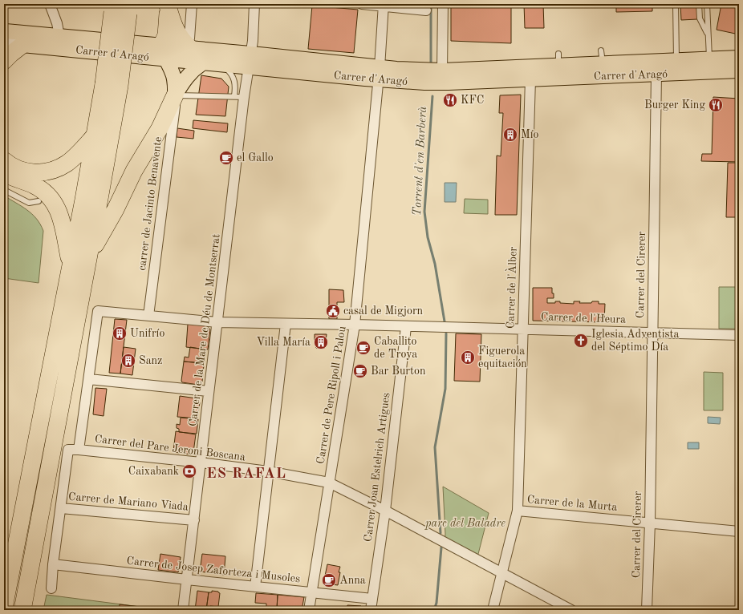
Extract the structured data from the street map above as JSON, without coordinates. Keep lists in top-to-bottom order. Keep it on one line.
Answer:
{"streets":{"main road":["Carrer d'Aragó"],"street":["carrer de Jacinto Benavente","Carrer del Cirerer","Carrer de l'Àlber","Carrer de l'Heura","Carrer de la Mare de Déu de Montserrat","Carrer de Pere Ripoll i Palou","Carrer del Pare Jeroni Boscana","Carrer Joan Estelrich Artigues","Carrer de Mariano Viada","Carrer de la Murta","Carrer de Josep Zaforteza i Musoles"]},"crossings":[["Carrer d'Aragó","Carrer del Cirerer"],["Carrer d'Aragó","Carrer de l'Àlber"],["Carrer d'Aragó","Carrer de la Mare de Déu de Montserrat"],["Carrer d'Aragó","Carrer de Pere Ripoll i Palou"],["carrer de Jacinto Benavente","Carrer de l'Heura"],["Carrer del Cirerer","Carrer de l'Heura"],["Carrer del Cirerer","Carrer de la Murta"],["Carrer de l'Àlber","Carrer de l'Heura"],["Carrer de l'Àlber","Carrer del Pare Jeroni Boscana"],["Carrer de l'Àlber","Carrer de la Murta"],["Carrer de l'Heura","Carrer de la Mare de Déu de Montserrat"],["Carrer de l'Heura","Carrer de Pere Ripoll i Palou"],["Carrer de l'Heura","Carrer Joan Estelrich Artigues"],["Carrer de la Mare de Déu de Montserrat","Carrer del Pare Jeroni Boscana"],["Carrer de la Mare de Déu de Montserrat","Carrer de Mariano Viada"],["Carrer de la Mare de Déu de Montserrat","Carrer de Josep Zaforteza i Musoles"],["Carrer de Pere Ripoll i Palou","Carrer del Pare Jeroni Boscana"],["Carrer de Pere Ripoll i Palou","Carrer de Josep Zaforteza i Musoles"],["Carrer del Pare Jeroni Boscana","Carrer Joan Estelrich Artigues"],["Carrer Joan Estelrich Artigues","Carrer de Josep Zaforteza i Musoles"]],"districts":["ES RAFAL"],"water":["Torrent d'en Barberà"],"parks":["parc del Baladre"],"places":{"restaurant":["KFC","Burger King"],"building":["Mío","Unifrío","Villa María","Figuerola equitación","Sanz"],"cafe":["el Gallo","Caballito de Troya","Bar Burton","Anna"],"public building":["casal de Migjorn"],"church":["Iglesia Adventista del Séptimo Día"],"bank":["Caixabank"]}}
